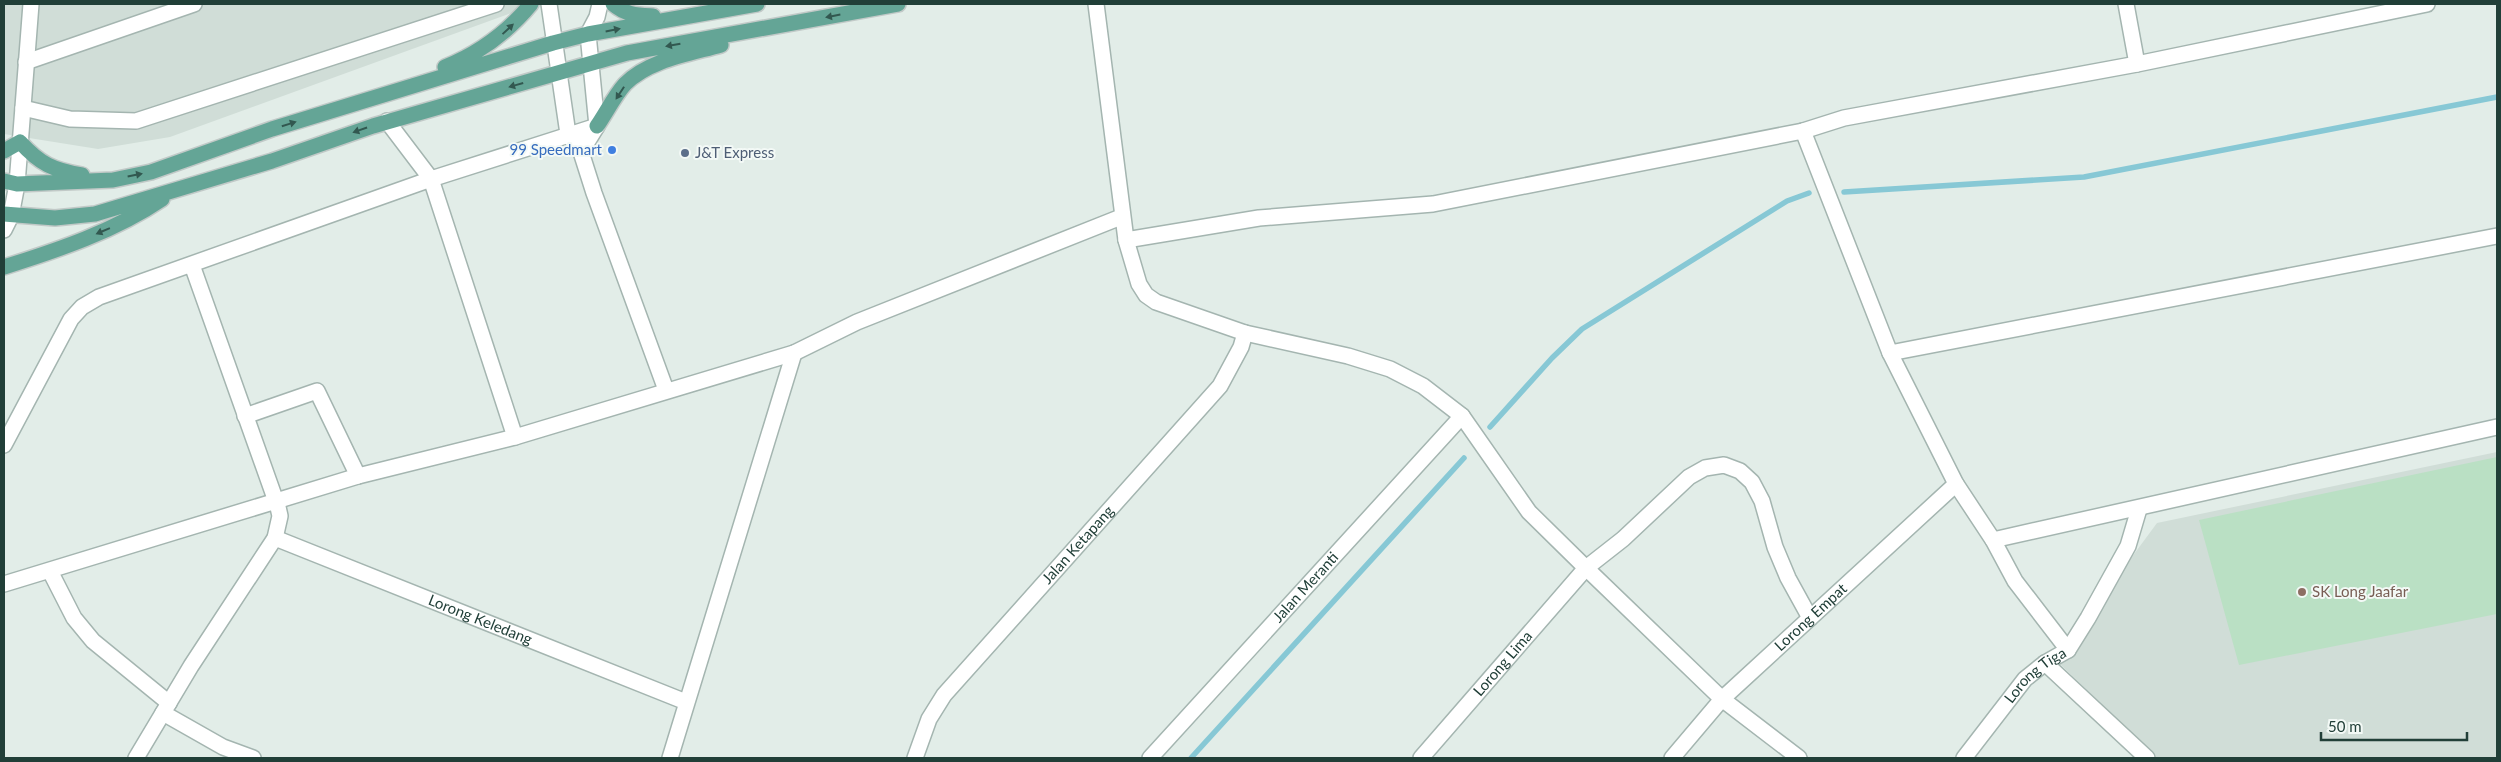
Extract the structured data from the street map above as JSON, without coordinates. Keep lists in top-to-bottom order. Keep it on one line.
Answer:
{"streets":{"street":["Jalan Ketapang","Jalan Meranti","Lorong Empat","Lorong Keledang","Lorong Lima","Lorong Tiga"]},"crossings":[["Lorong Empat","Lorong Lima"]],"places":["99 Speedmart","J&T Express","SK Long Jaafar"],"scale_bar":"50 m"}
